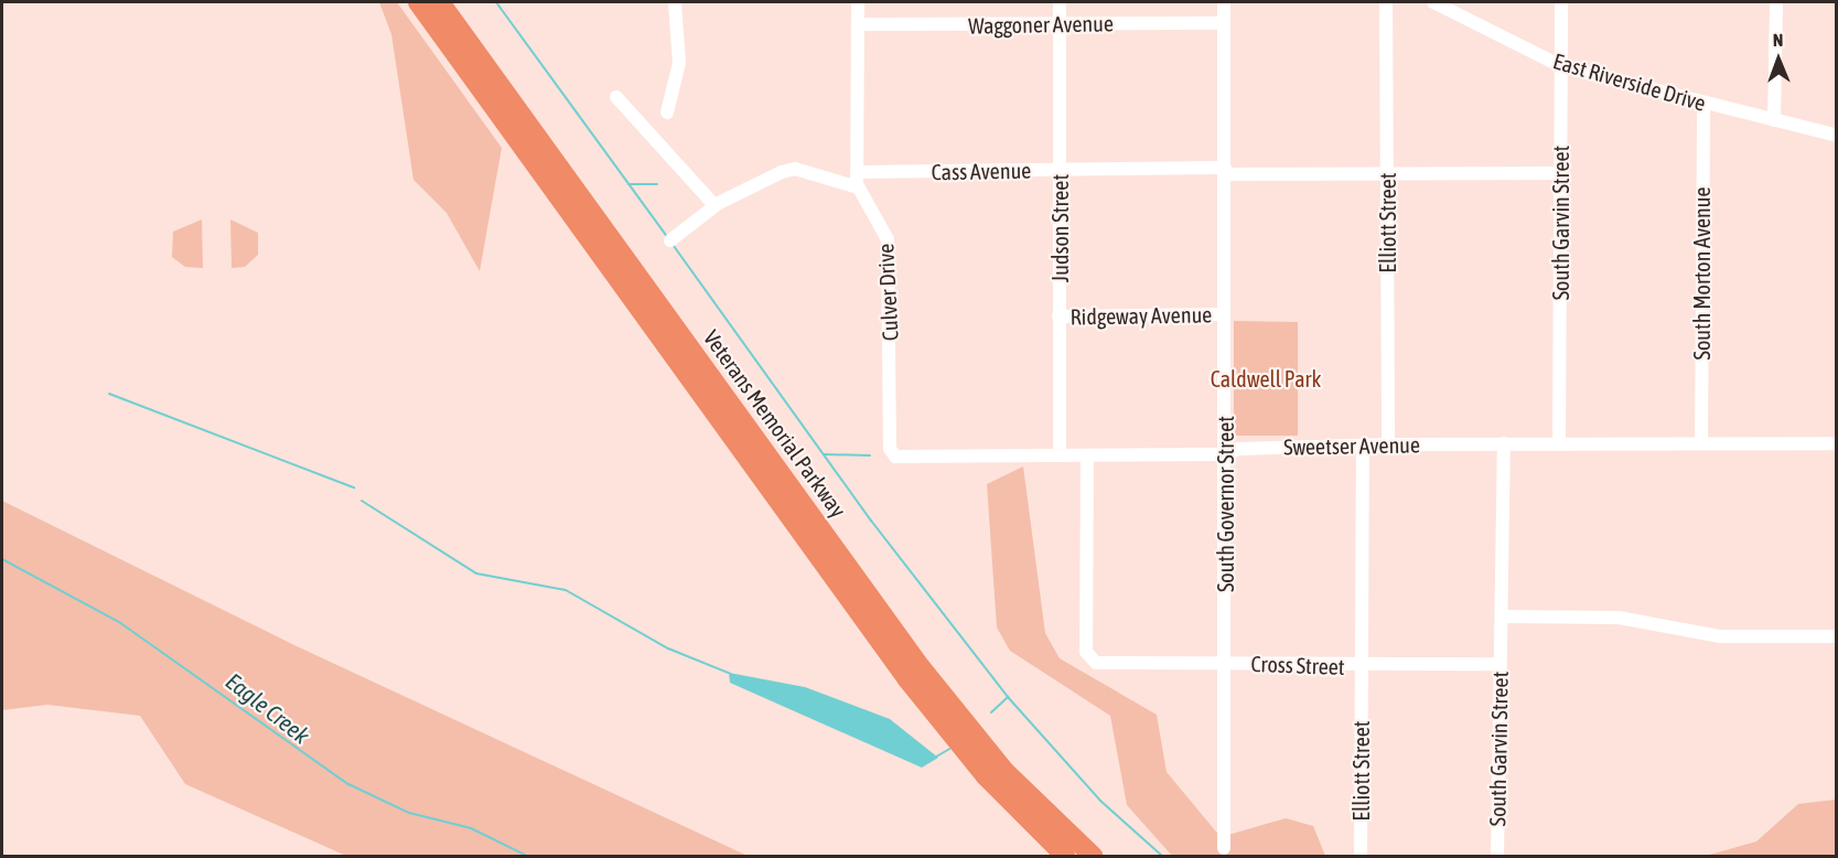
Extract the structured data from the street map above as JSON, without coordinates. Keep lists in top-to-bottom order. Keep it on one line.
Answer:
{"streets":{"highway":["Veterans Memorial Parkway"],"street":["Waggoner Avenue","East Riverside Drive","Cass Avenue","Elliott Street","South Garvin Street","Judson Street","South Morton Avenue","Culver Drive","Ridgeway Avenue","Sweetser Avenue","South Governor Street","Cross Street"]},"crossings":[["Waggoner Avenue","Judson Street"],["Waggoner Avenue","Culver Drive"],["Waggoner Avenue","South Governor Street"],["East Riverside Drive","South Garvin Street"],["East Riverside Drive","South Morton Avenue"],["Cass Avenue","Elliott Street"],["Cass Avenue","South Garvin Street"],["Cass Avenue","Judson Street"],["Cass Avenue","Culver Drive"],["Cass Avenue","South Governor Street"],["Elliott Street","Sweetser Avenue"],["Elliott Street","Cross Street"],["South Garvin Street","Sweetser Avenue"],["South Garvin Street","Cross Street"],["Judson Street","Ridgeway Avenue"],["Judson Street","Sweetser Avenue"],["South Morton Avenue","Sweetser Avenue"],["Culver Drive","Sweetser Avenue"],["Ridgeway Avenue","South Governor Street"],["Sweetser Avenue","South Governor Street"],["Sweetser Avenue","Cross Street"],["South Governor Street","Cross Street"]],"water":["Eagle Creek"],"parks":["Caldwell Park"],"north":"top"}
